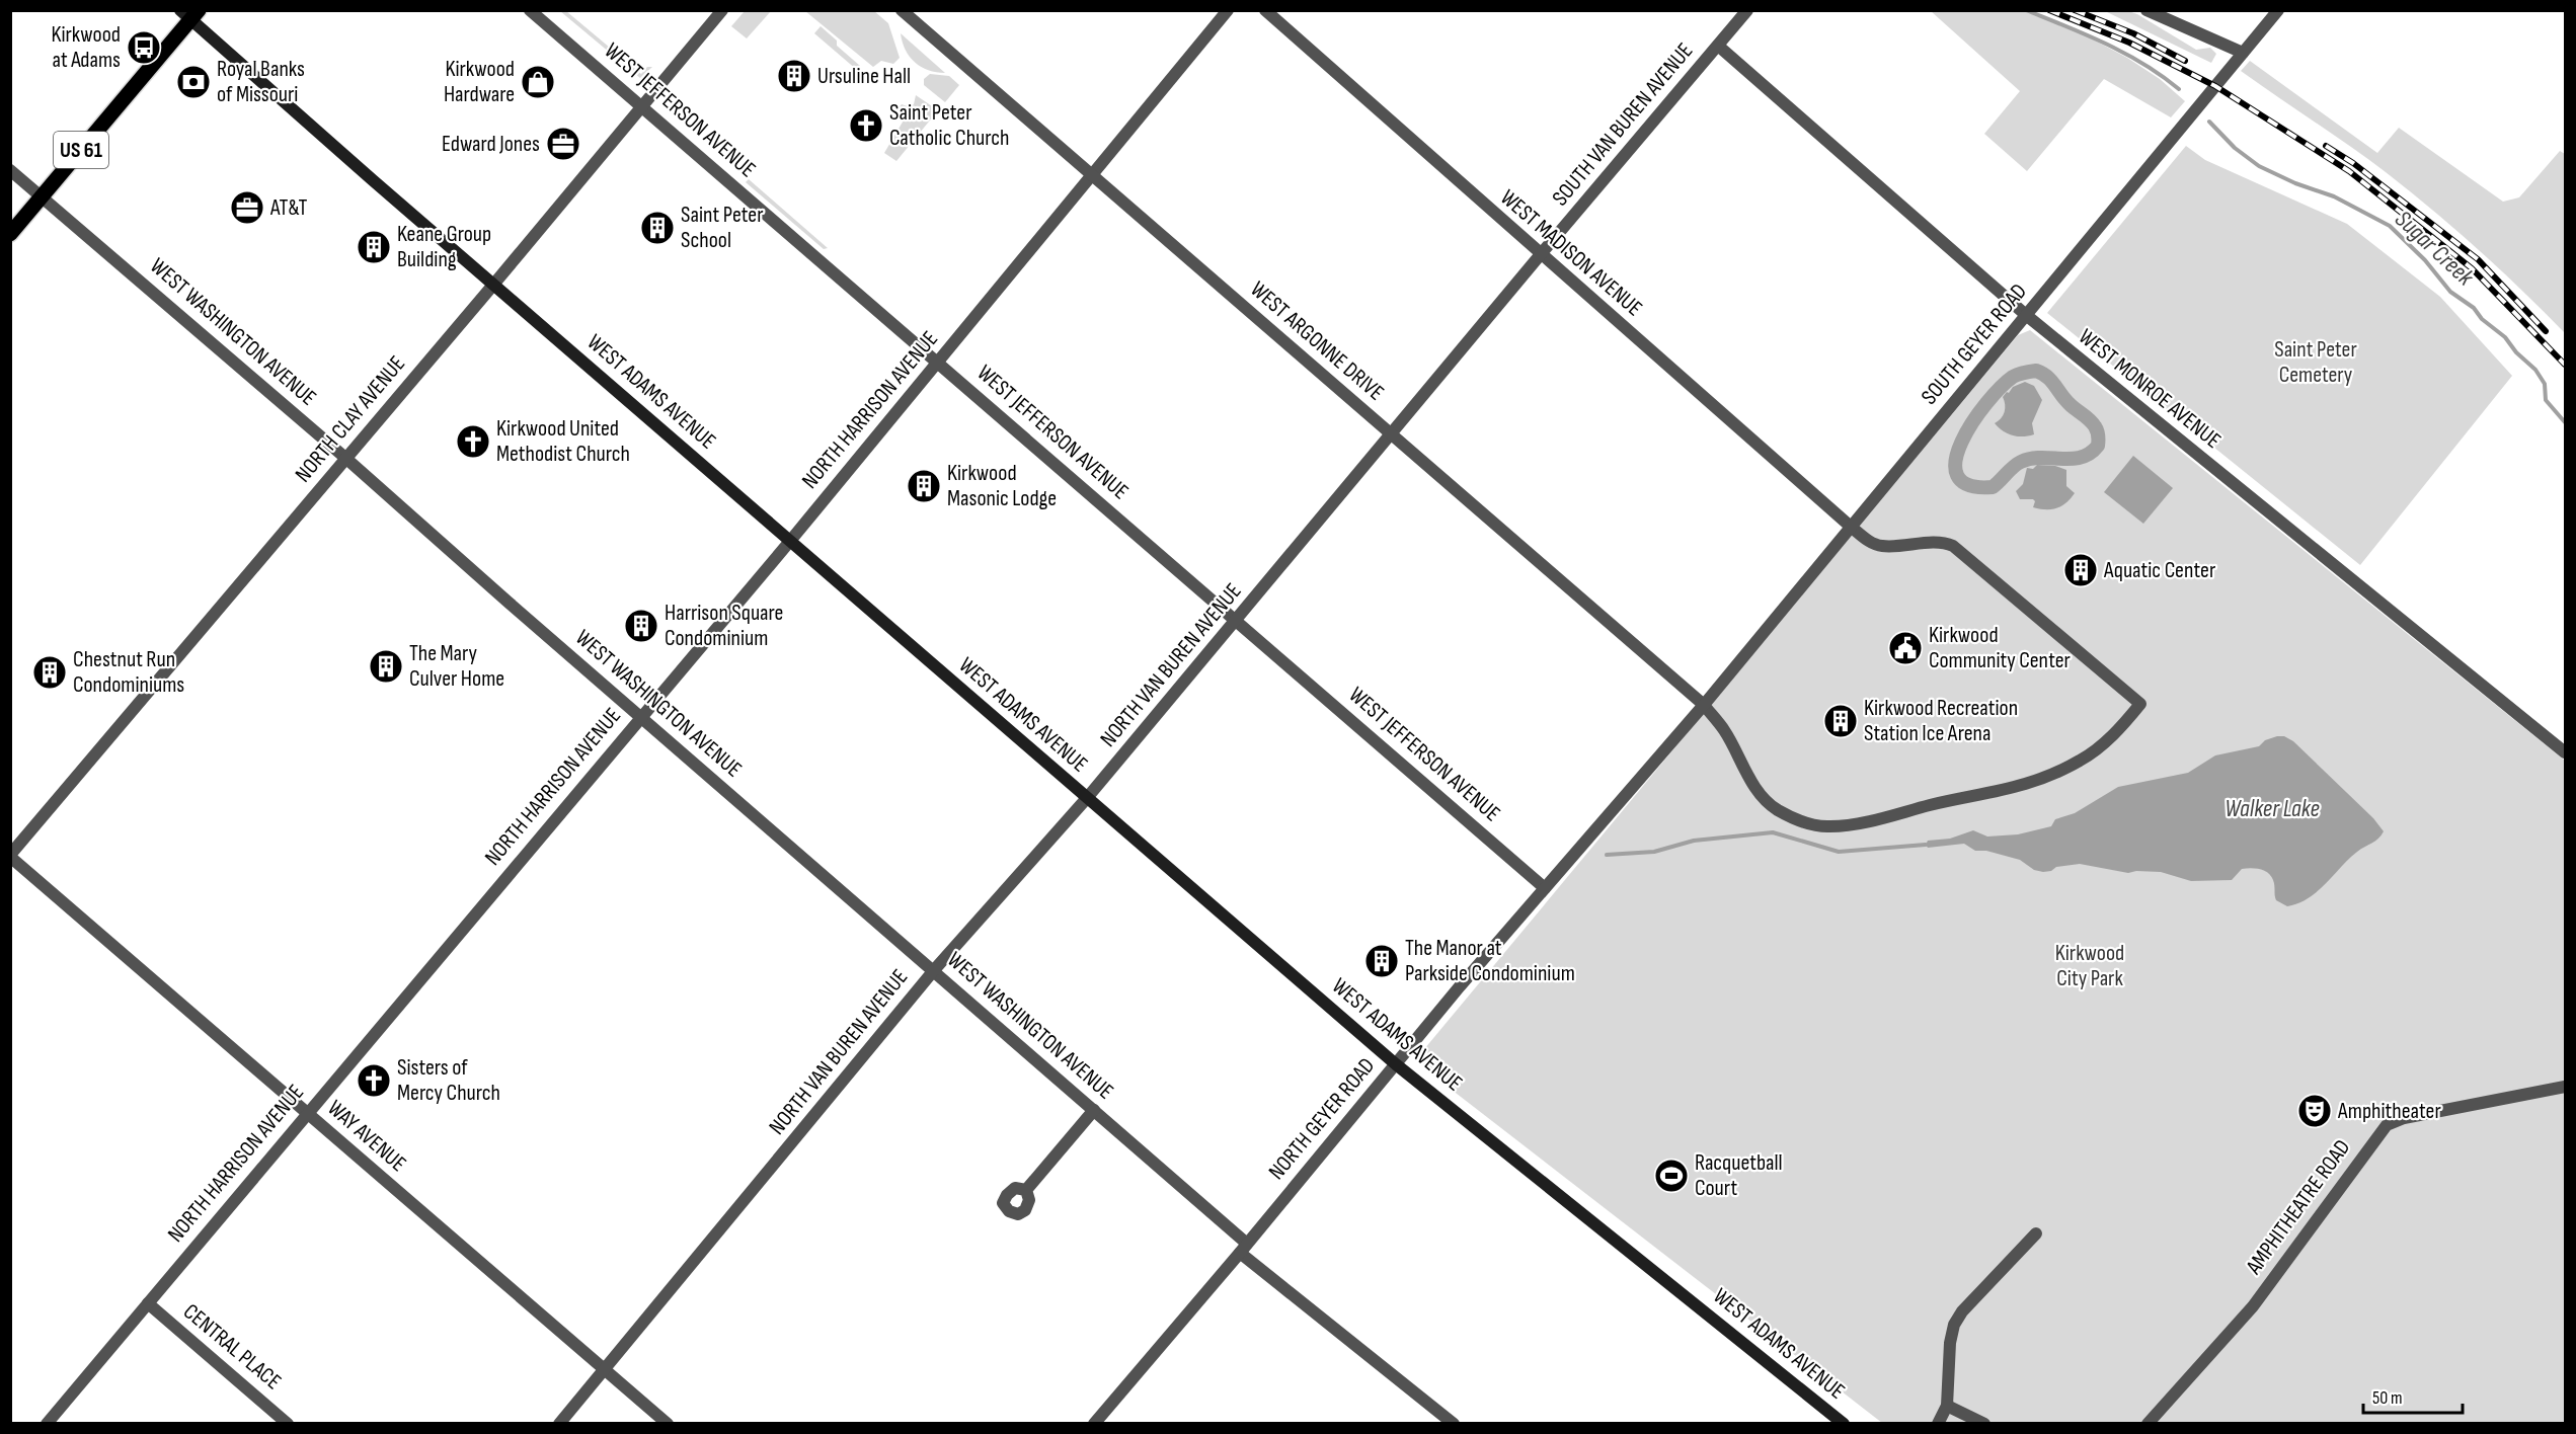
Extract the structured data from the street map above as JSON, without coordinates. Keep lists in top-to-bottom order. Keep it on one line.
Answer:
{"streets":{"main road":["US 61","WEST ADAMS AVENUE"],"street":["WEST JEFFERSON AVENUE","SOUTH VAN BUREN AVENUE","WEST MADISON AVENUE","WEST WASHINGTON AVENUE","WEST ARGONNE DRIVE","SOUTH GEYER ROAD","WEST MONROE AVENUE","NORTH HARRISON AVENUE","NORTH CLAY AVENUE","NORTH VAN BUREN AVENUE","NORTH GEYER ROAD","WAY AVENUE","AMPHITHEATRE ROAD","CENTRAL PLACE"]},"crossings":[["WEST JEFFERSON AVENUE","NORTH HARRISON AVENUE"],["WEST JEFFERSON AVENUE","NORTH CLAY AVENUE"],["WEST JEFFERSON AVENUE","NORTH VAN BUREN AVENUE"],["WEST JEFFERSON AVENUE","NORTH GEYER ROAD"],["SOUTH VAN BUREN AVENUE","WEST MADISON AVENUE"],["SOUTH VAN BUREN AVENUE","WEST ARGONNE DRIVE"],["SOUTH VAN BUREN AVENUE","WEST MONROE AVENUE"],["SOUTH VAN BUREN AVENUE","NORTH VAN BUREN AVENUE"],["US 61","WEST WASHINGTON AVENUE"],["US 61","WEST ADAMS AVENUE"],["WEST MADISON AVENUE","WEST ARGONNE DRIVE"],["WEST MADISON AVENUE","SOUTH GEYER ROAD"],["WEST WASHINGTON AVENUE","NORTH HARRISON AVENUE"],["WEST WASHINGTON AVENUE","NORTH CLAY AVENUE"],["WEST WASHINGTON AVENUE","NORTH VAN BUREN AVENUE"],["WEST WASHINGTON AVENUE","NORTH GEYER ROAD"],["WEST ARGONNE DRIVE","SOUTH GEYER ROAD"],["WEST ARGONNE DRIVE","NORTH HARRISON AVENUE"],["WEST ARGONNE DRIVE","NORTH VAN BUREN AVENUE"],["WEST ARGONNE DRIVE","NORTH GEYER ROAD"],["SOUTH GEYER ROAD","WEST MONROE AVENUE"],["SOUTH GEYER ROAD","NORTH GEYER ROAD"],["WEST ADAMS AVENUE","NORTH HARRISON AVENUE"],["WEST ADAMS AVENUE","NORTH CLAY AVENUE"],["WEST ADAMS AVENUE","NORTH VAN BUREN AVENUE"],["WEST ADAMS AVENUE","NORTH GEYER ROAD"],["NORTH HARRISON AVENUE","WAY AVENUE"],["NORTH HARRISON AVENUE","CENTRAL PLACE"],["NORTH CLAY AVENUE","WAY AVENUE"],["NORTH VAN BUREN AVENUE","WAY AVENUE"]],"water":["Sugar Creek","Walker Lake"],"parks":["Saint Peter Cemetery","Kirkwood City Park"],"places":{"bus stop":["Kirkwood at Adams"],"building":["Ursuline Hall","Saint Peter School","Keane Group Building","Kirkwood Masonic Lodge","Aquatic Center","Harrison Square Condominium","The Mary Culver Home","Chestnut Run Condominiums","Kirkwood Recreation Station Ice Arena","The Manor at Parkside Condominium"],"bank":["Royal Banks of Missouri"],"shop":["Kirkwood Hardware"],"church":["Saint Peter Catholic Church","Kirkwood United Methodist Church","Sisters of Mercy Church"],"office":["Edward Jones","AT&T"],"public building":["Kirkwood Community Center"],"theatre":["Amphitheater"],"sports":["Racquetball Court"]},"scale_bar":"50 m"}
